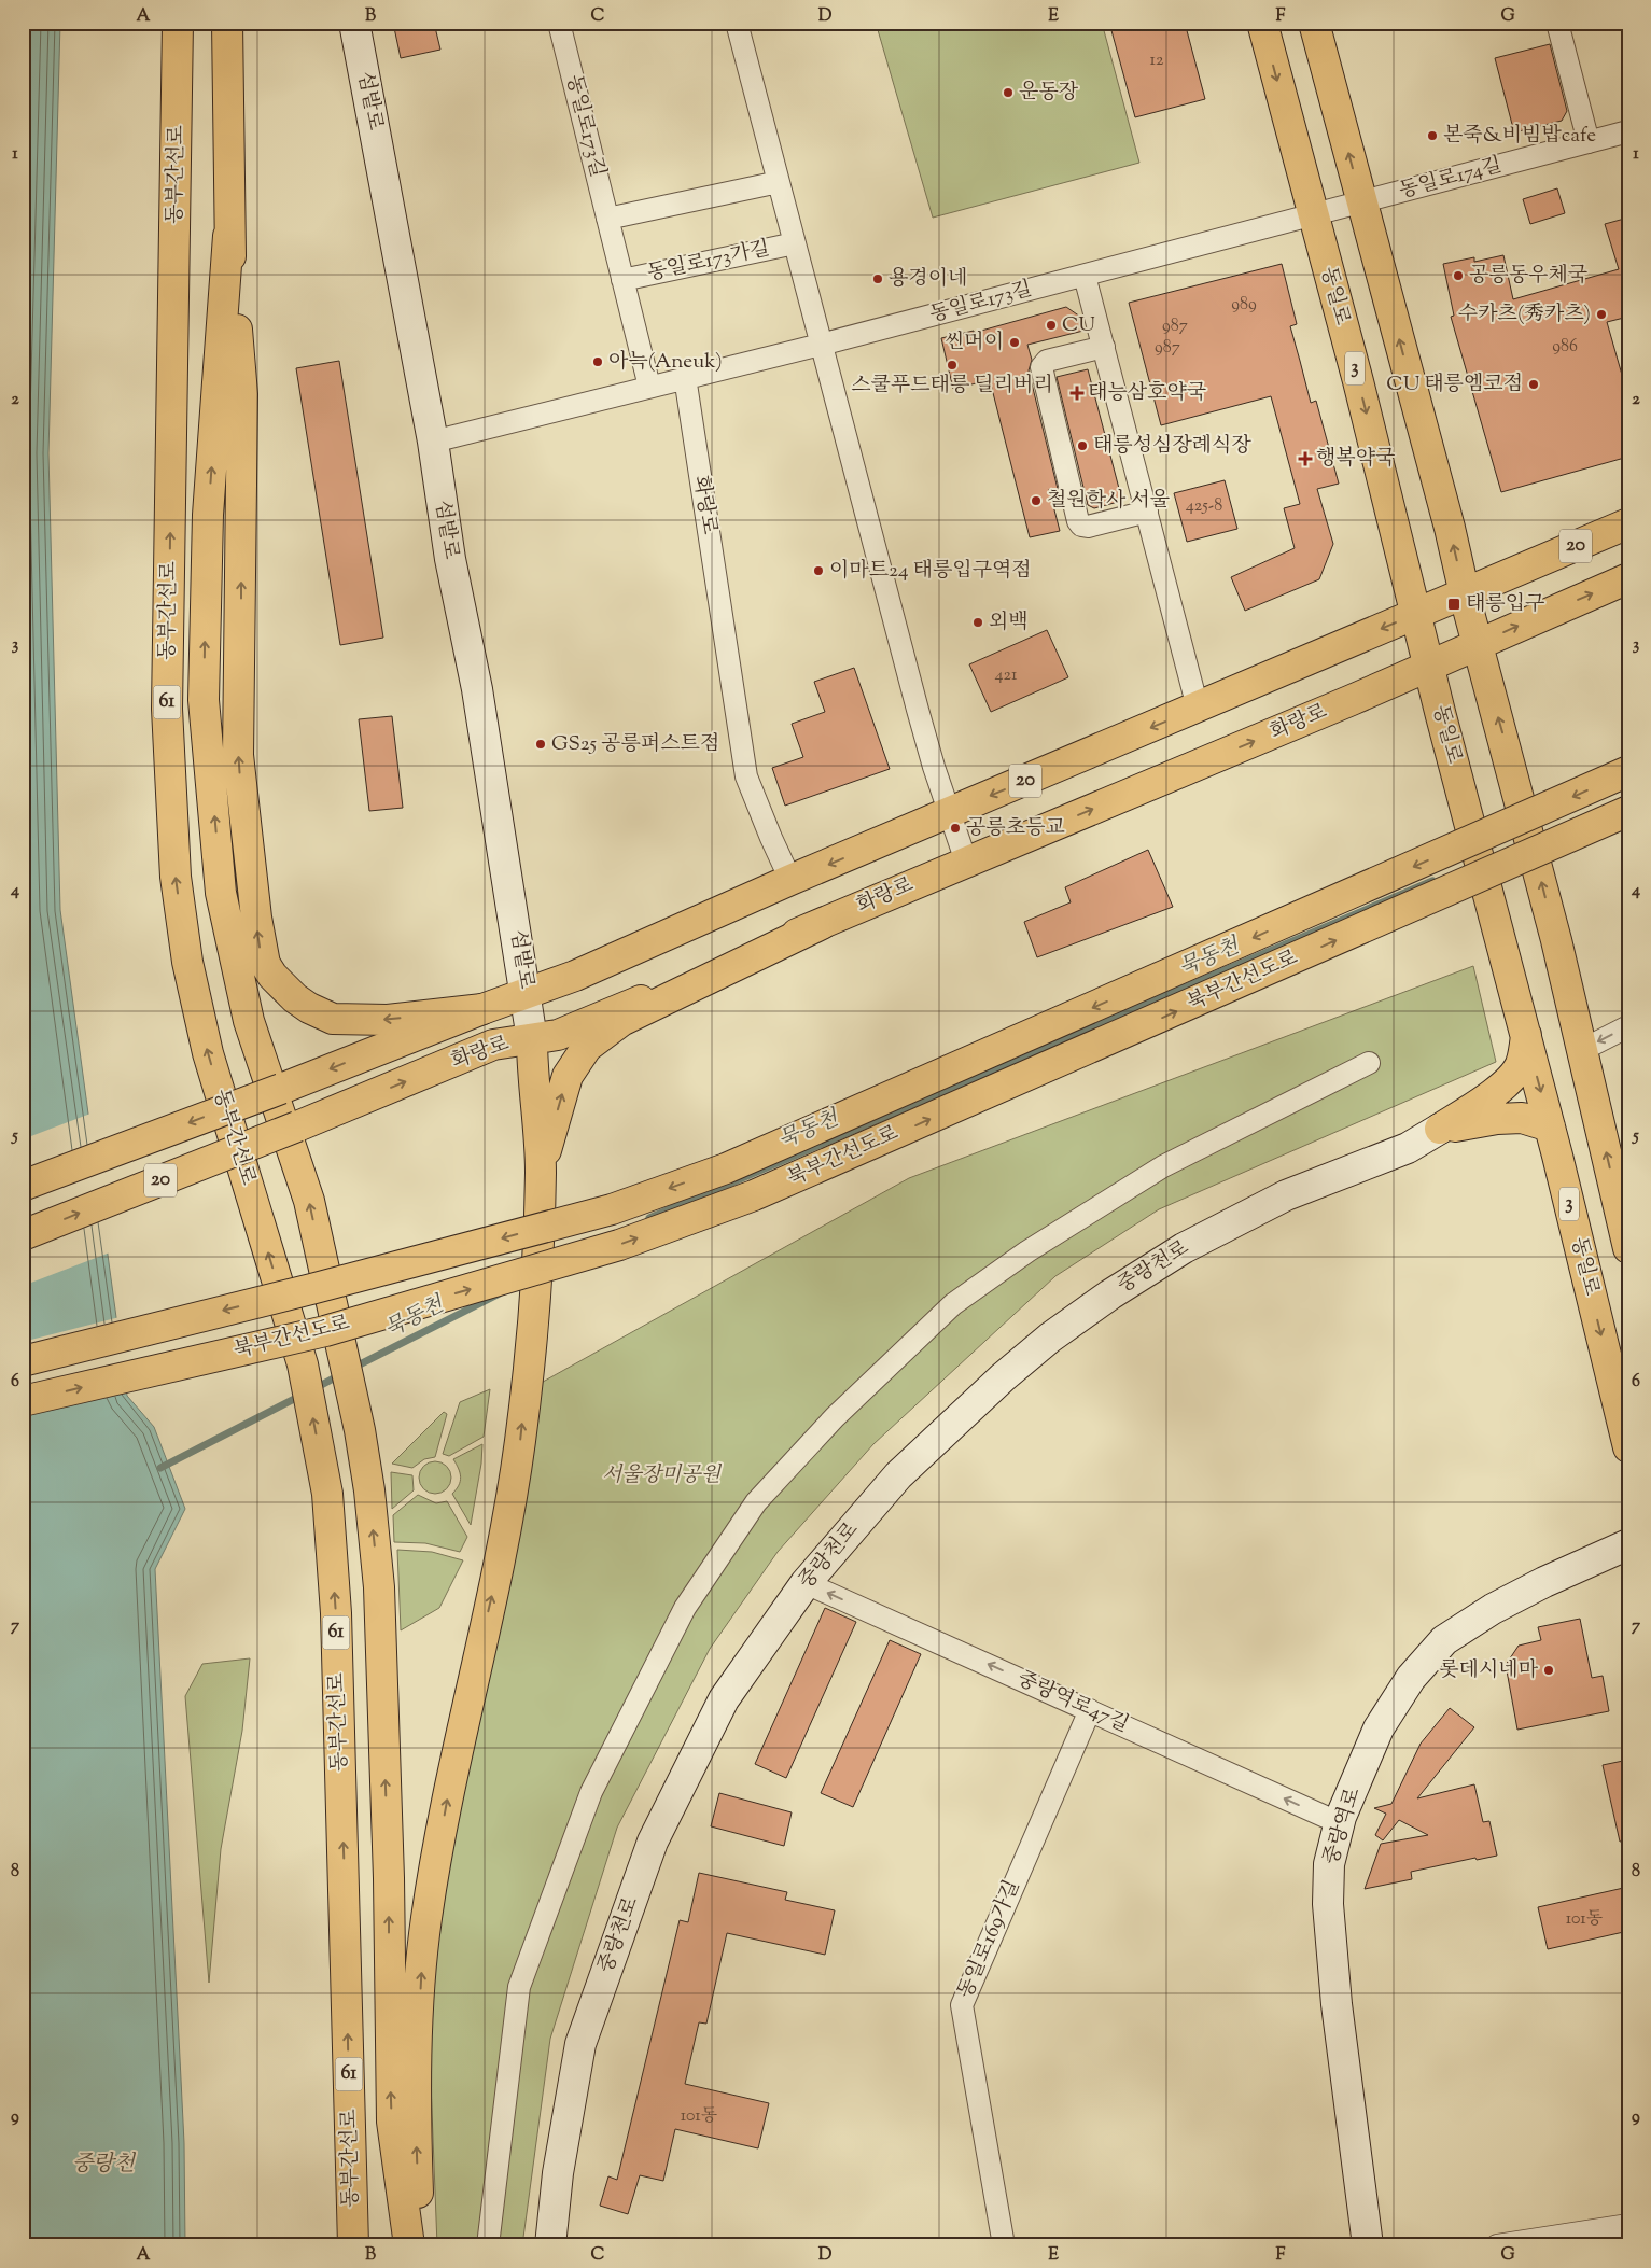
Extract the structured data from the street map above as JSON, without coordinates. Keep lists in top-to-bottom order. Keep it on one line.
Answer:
{"streets":{"main road":["섬밭로","동부간선로","동일로","3","화랑로","20","61","북부간선도로","중랑천로","중랑역로"],"street":["동일로173길","동일로174길","동일로173가길","중랑역로47길","동일로169가길"]},"crossings":[["섬밭로","동일로173길"],["섬밭로","화랑로"],["동일로173길","동일로174길"],["동일로173길","동일로173가길"],["동일로173길","동일로"],["동일로173길","화랑로"],["동일로174길","동일로"],["동일로","화랑로"],["중랑천로","중랑역로47길"],["중랑역로47길","중랑역로"],["중랑역로47길","동일로169가길"]],"one_way":["중랑역로47길"],"water":["묵동천","중랑천"],"parks":["서울장미공원"],"places":{"other":["운동장","본죽&비빔밥cafe","공릉동우체국","용경이네","수카츠(秀카츠)","CU","씬머이","아늑(Aneuk)","스쿨푸드태릉 딜리버리","CU 태릉엠코점","태릉성심장례식장","철원학사 서울","이마트24 태릉입구역점","외백","GS25 공릉퍼스트점","공릉초등교","롯데시네마"],"health":["태능삼호약국","행복약국"],"transit":["태릉입구"]},"house_numbers":["12","989","987","986","987","425-8","421","101동","101동"],"grid":{"columns":["A","B","C","D","E","F","G"],"rows":["1","2","3","4","5","6","7","8","9"]}}
